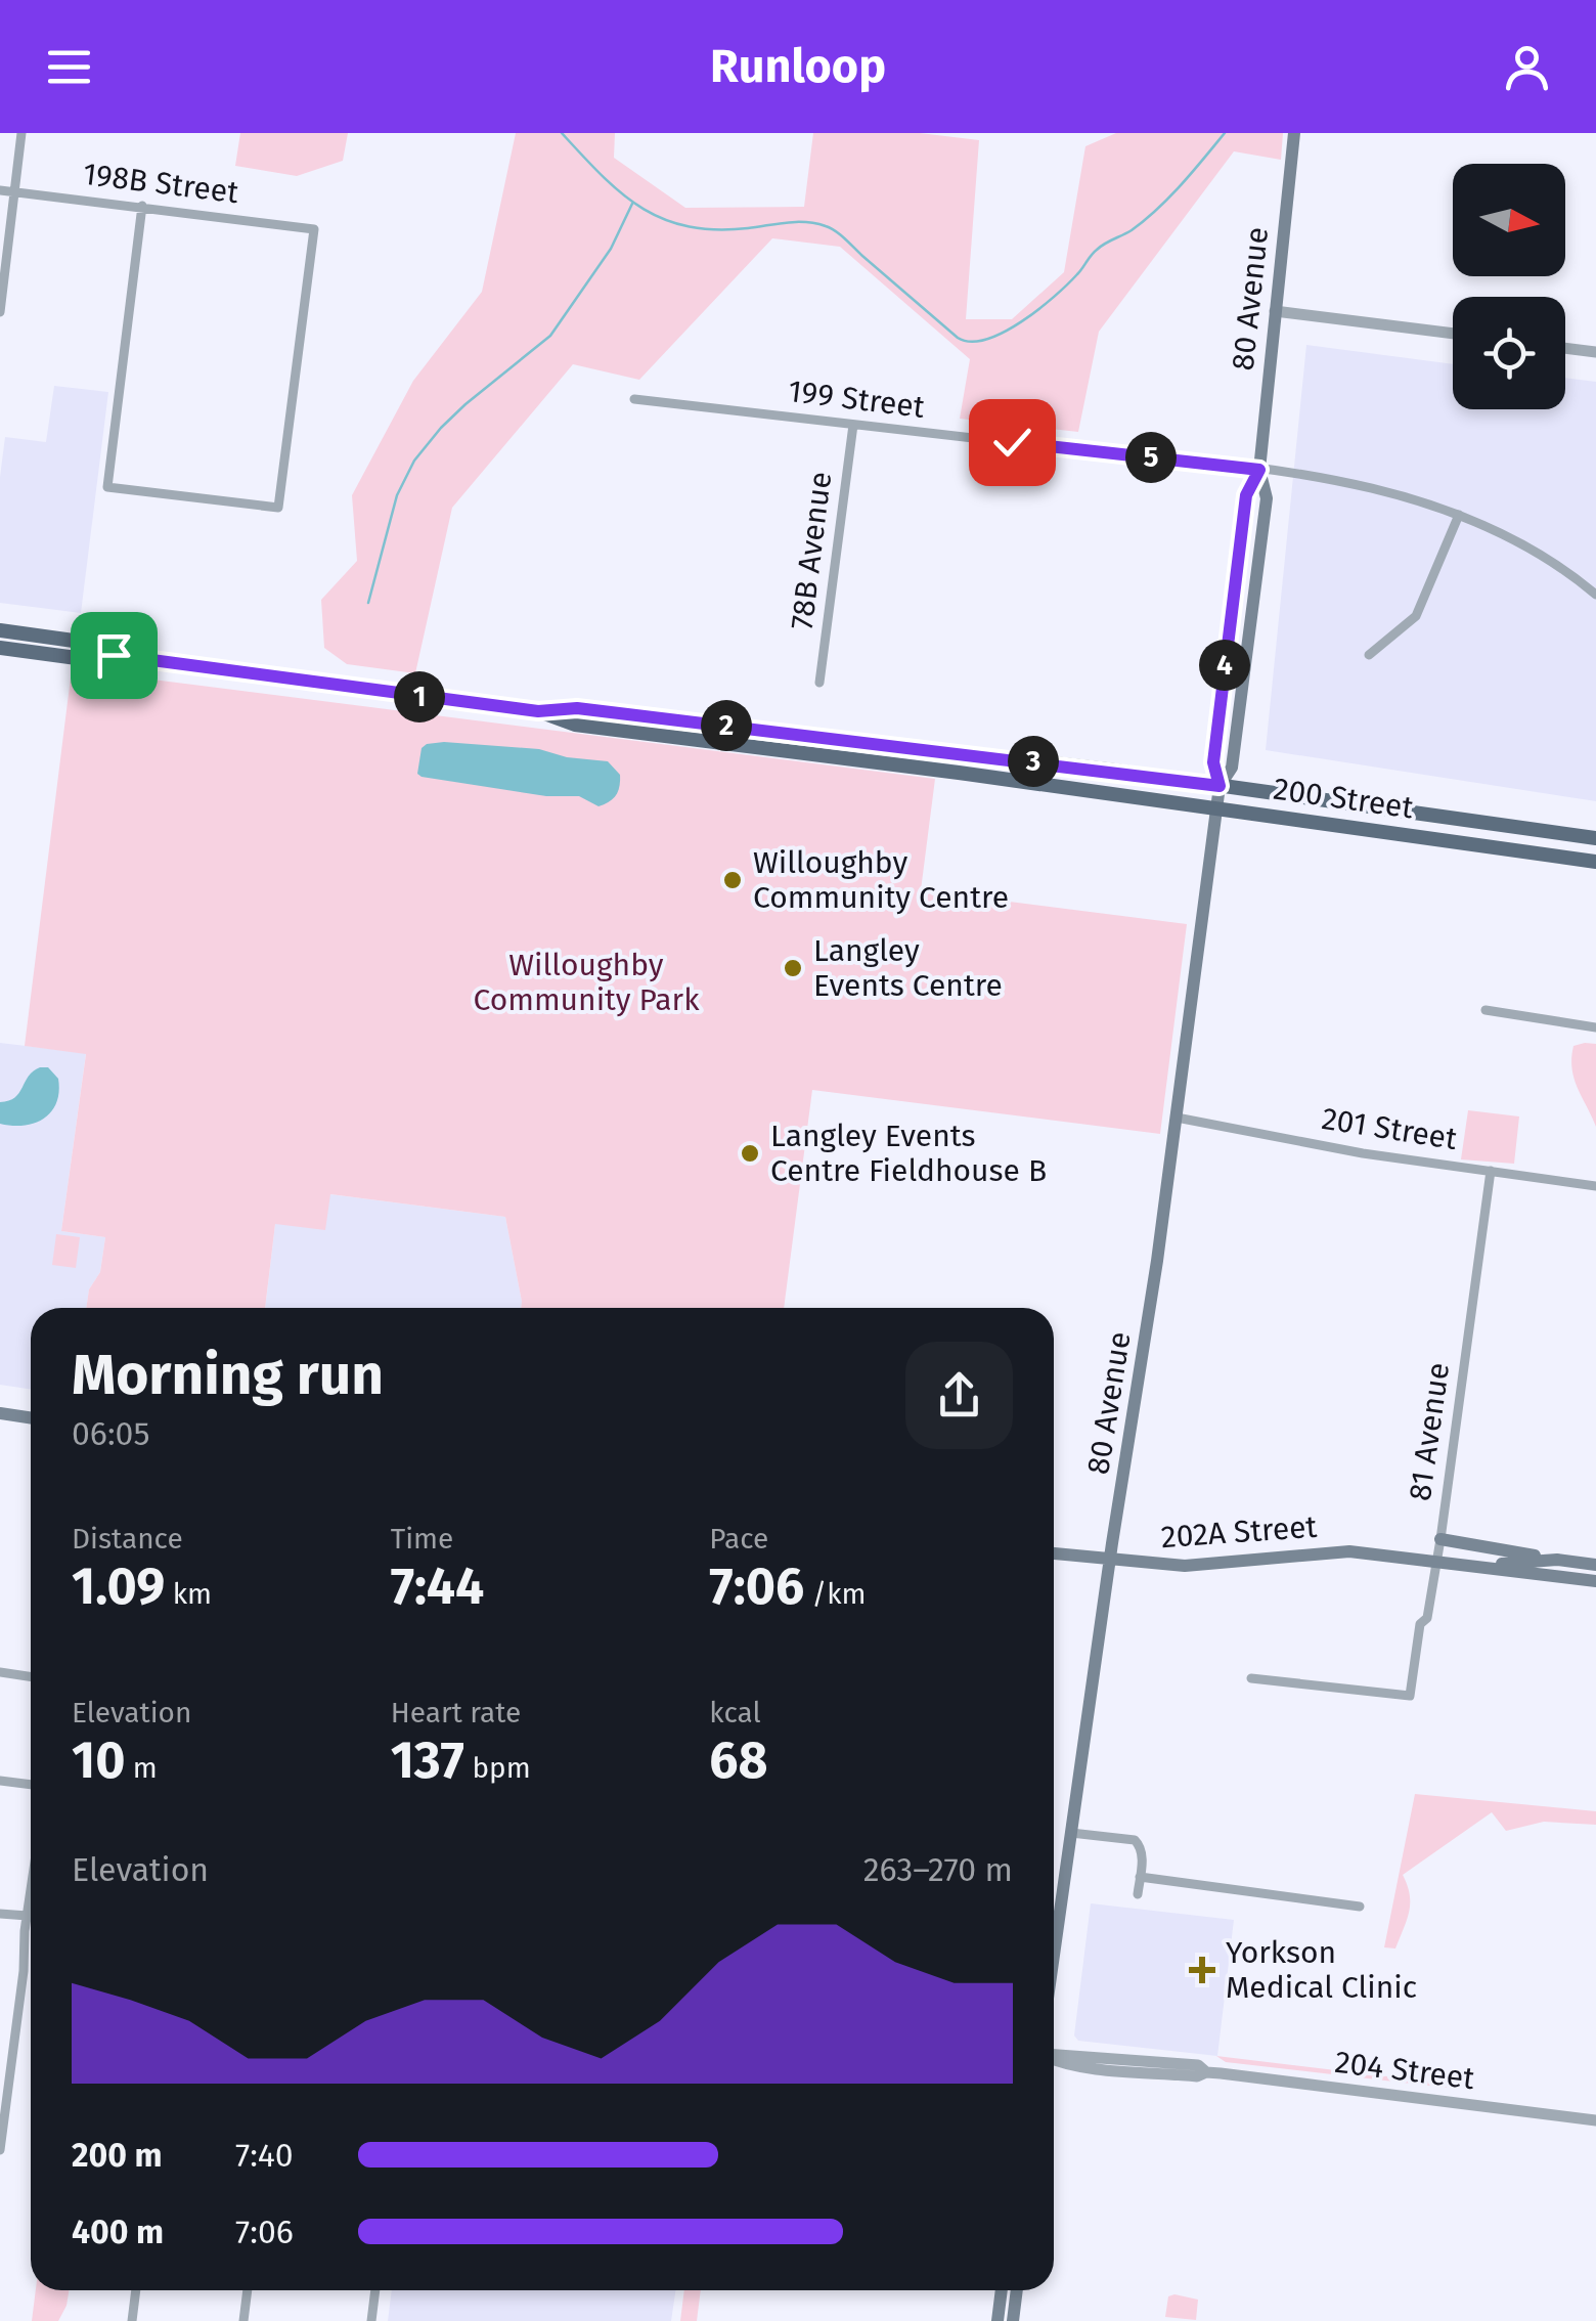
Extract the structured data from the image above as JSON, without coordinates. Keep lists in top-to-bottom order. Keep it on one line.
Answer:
{"streets":{"main road":["80 Avenue","200 Street","202A Street"],"street":["198B Street","199 Street","78B Avenue","201 Street","81 Avenue","204 Street"]},"crossings":[["80 Avenue","199 Street"],["80 Avenue","200 Street"],["80 Avenue","201 Street"],["80 Avenue","202A Street"],["199 Street","78B Avenue"],["201 Street","81 Avenue"],["81 Avenue","202A Street"]],"parks":["Willoughby Community Park"],"places":{"other":["Willoughby Community Centre","Langley Events Centre","Langley Events Centre Fieldhouse B"],"health":["Yorkson Medical Clinic"]},"north":"right","page":{"header":"Runloop","pins":["5","4","1","2","3"],"heading":["Morning run","06:05"],"stats":[["Distance","1.09 km"],["Time","7:44"],["Pace","7:06 /km"],["Elevation","10 m"],["Heart rate","137 bpm"],["kcal","68"]],"chart":["Elevation","263–270 m"],"list":[{"name":"200 m","note":"7:40"},{"name":"400 m","note":"7:06"}]}}
